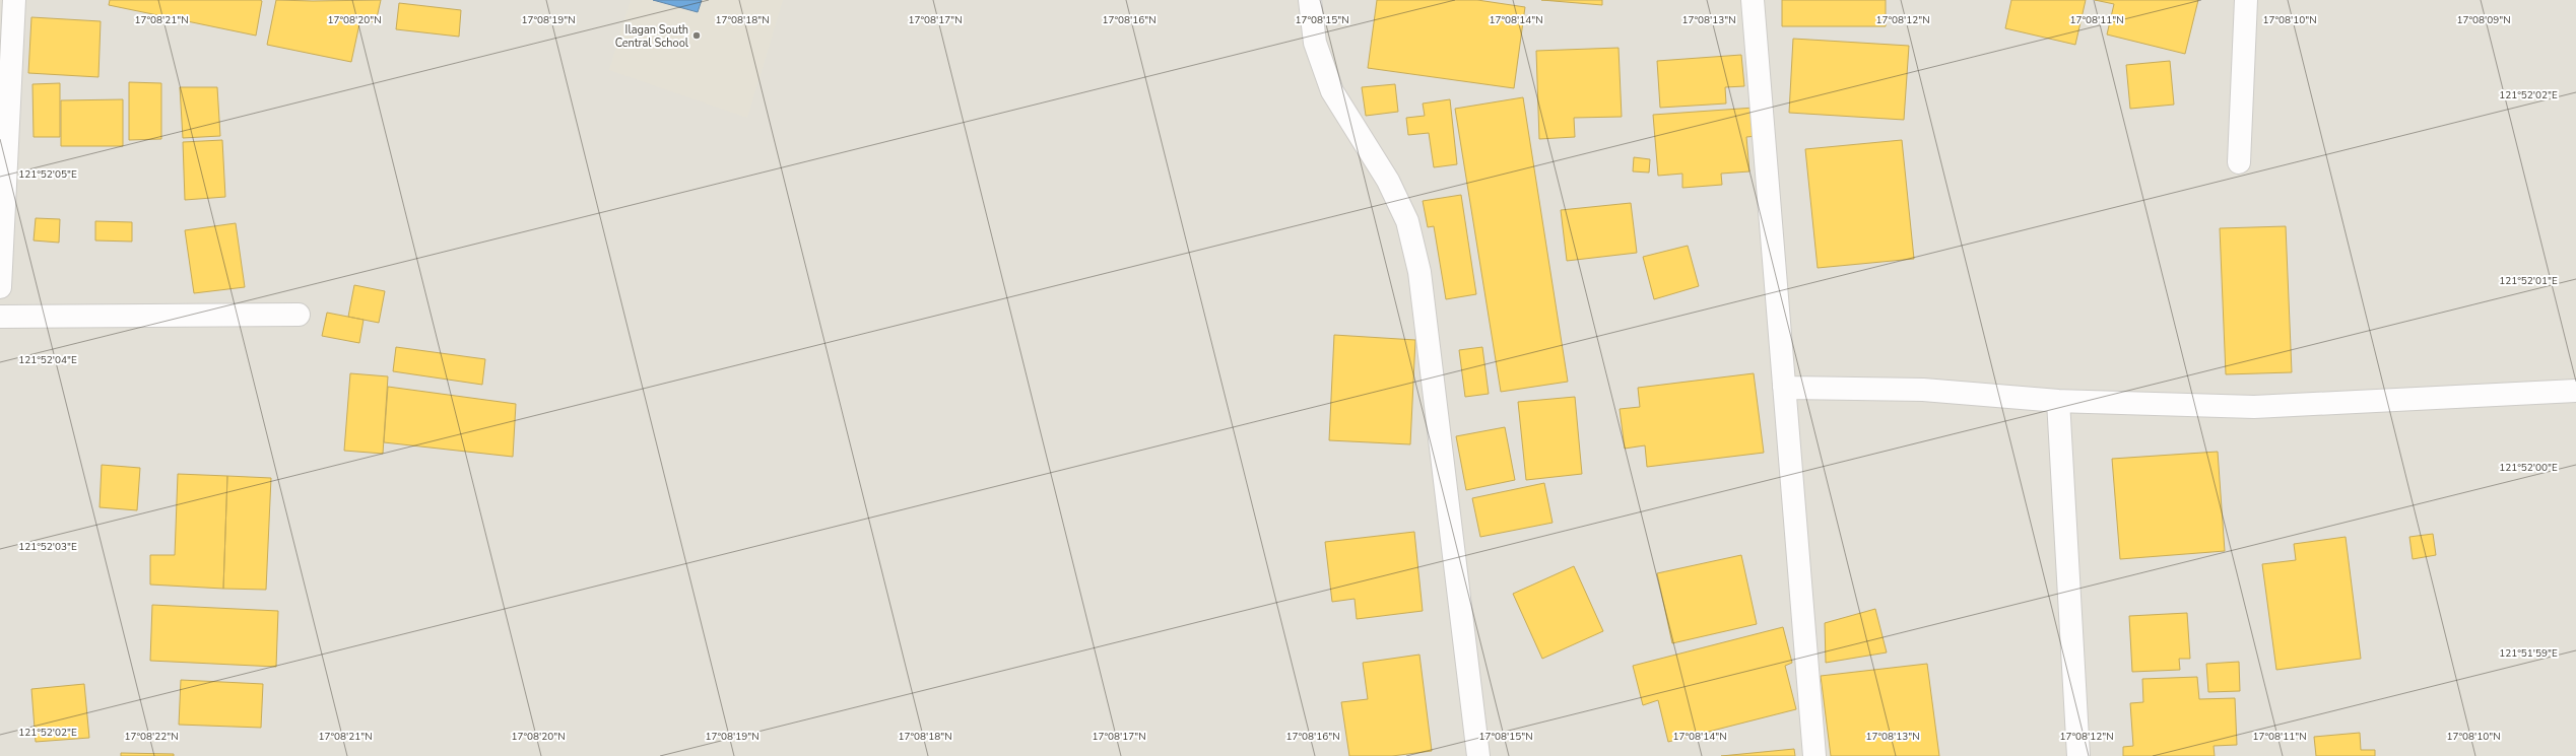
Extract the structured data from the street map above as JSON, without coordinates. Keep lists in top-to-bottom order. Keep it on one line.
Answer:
{"places":["Ilagan South Central School"],"coordinates":["17°08'21\"N","17°08'20\"N","17°08'19\"N","17°08'18\"N","17°08'17\"N","17°08'16\"N","17°08'15\"N","17°08'14\"N","17°08'13\"N","17°08'12\"N","17°08'11\"N","17°08'10\"N","17°08'09\"N","121°52'02\"E","121°52'05\"E","121°52'01\"E","121°52'04\"E","121°52'00\"E","121°52'03\"E","121°51'59\"E","17°08'22\"N"]}
